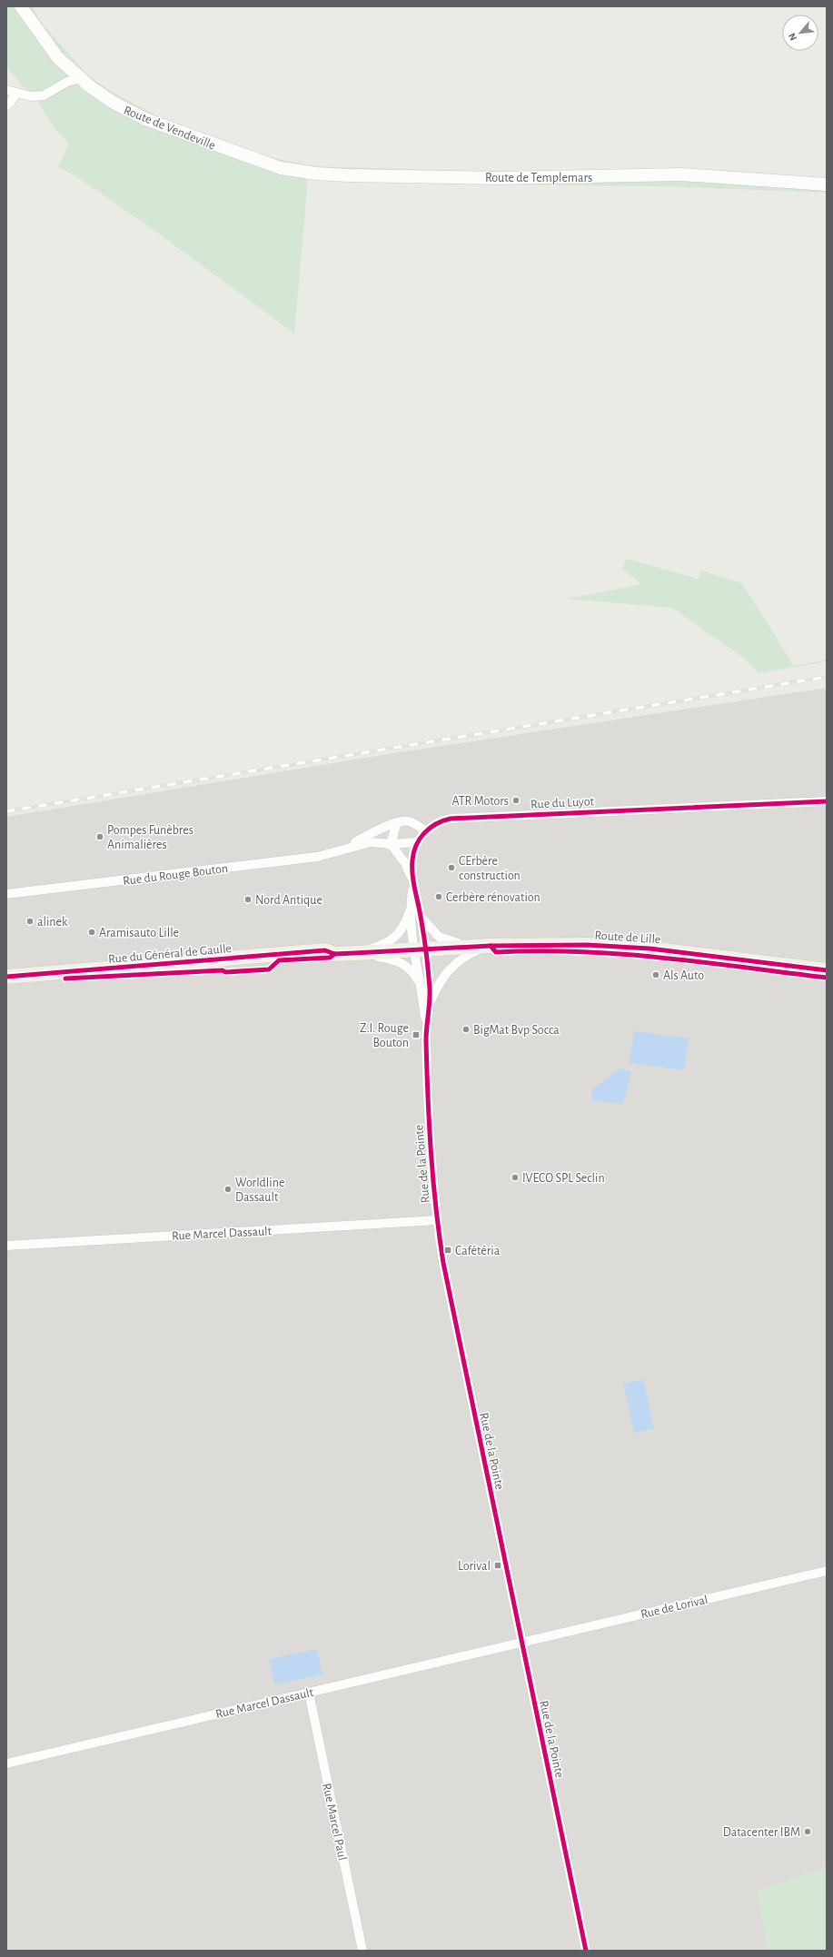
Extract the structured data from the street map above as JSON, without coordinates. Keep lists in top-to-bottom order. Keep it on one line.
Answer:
{"streets":{"main road":["Route de Vendeville","Route de Templemars","Route de Lille","Rue du Général de Gaulle"],"street":["Rue du Luyot","Rue du Rouge Bouton","Rue de la Pointe","Rue Marcel Dassault","Rue de Lorival","Rue Marcel Paul"]},"crossings":[["Route de Vendeville","Route de Templemars"],["Rue du Luyot","Rue du Rouge Bouton"],["Rue du Luyot","Route de Lille"],["Rue du Luyot","Rue du Général de Gaulle"],["Rue du Luyot","Rue de la Pointe"],["Route de Lille","Rue du Général de Gaulle"],["Route de Lille","Rue de la Pointe"],["Rue du Général de Gaulle","Rue de la Pointe"],["Rue de la Pointe","Rue Marcel Dassault"],["Rue de la Pointe","Rue de Lorival"],["Rue Marcel Dassault","Rue de Lorival"],["Rue Marcel Dassault","Rue Marcel Paul"]],"places":{"other":["ATR Motors","Pompes Funèbres Animalières","CErbère construction","Cerbère rénovation","Nord Antique","alinek","Aramisauto Lille","Als Auto","BigMat Bvp Socca","IVECO SPL Seclin","Worldline Dassault","Datacenter IBM"],"transit":["Z.I. Rouge Bouton","Cafétéria","Lorival"]},"north":"bottom left"}
